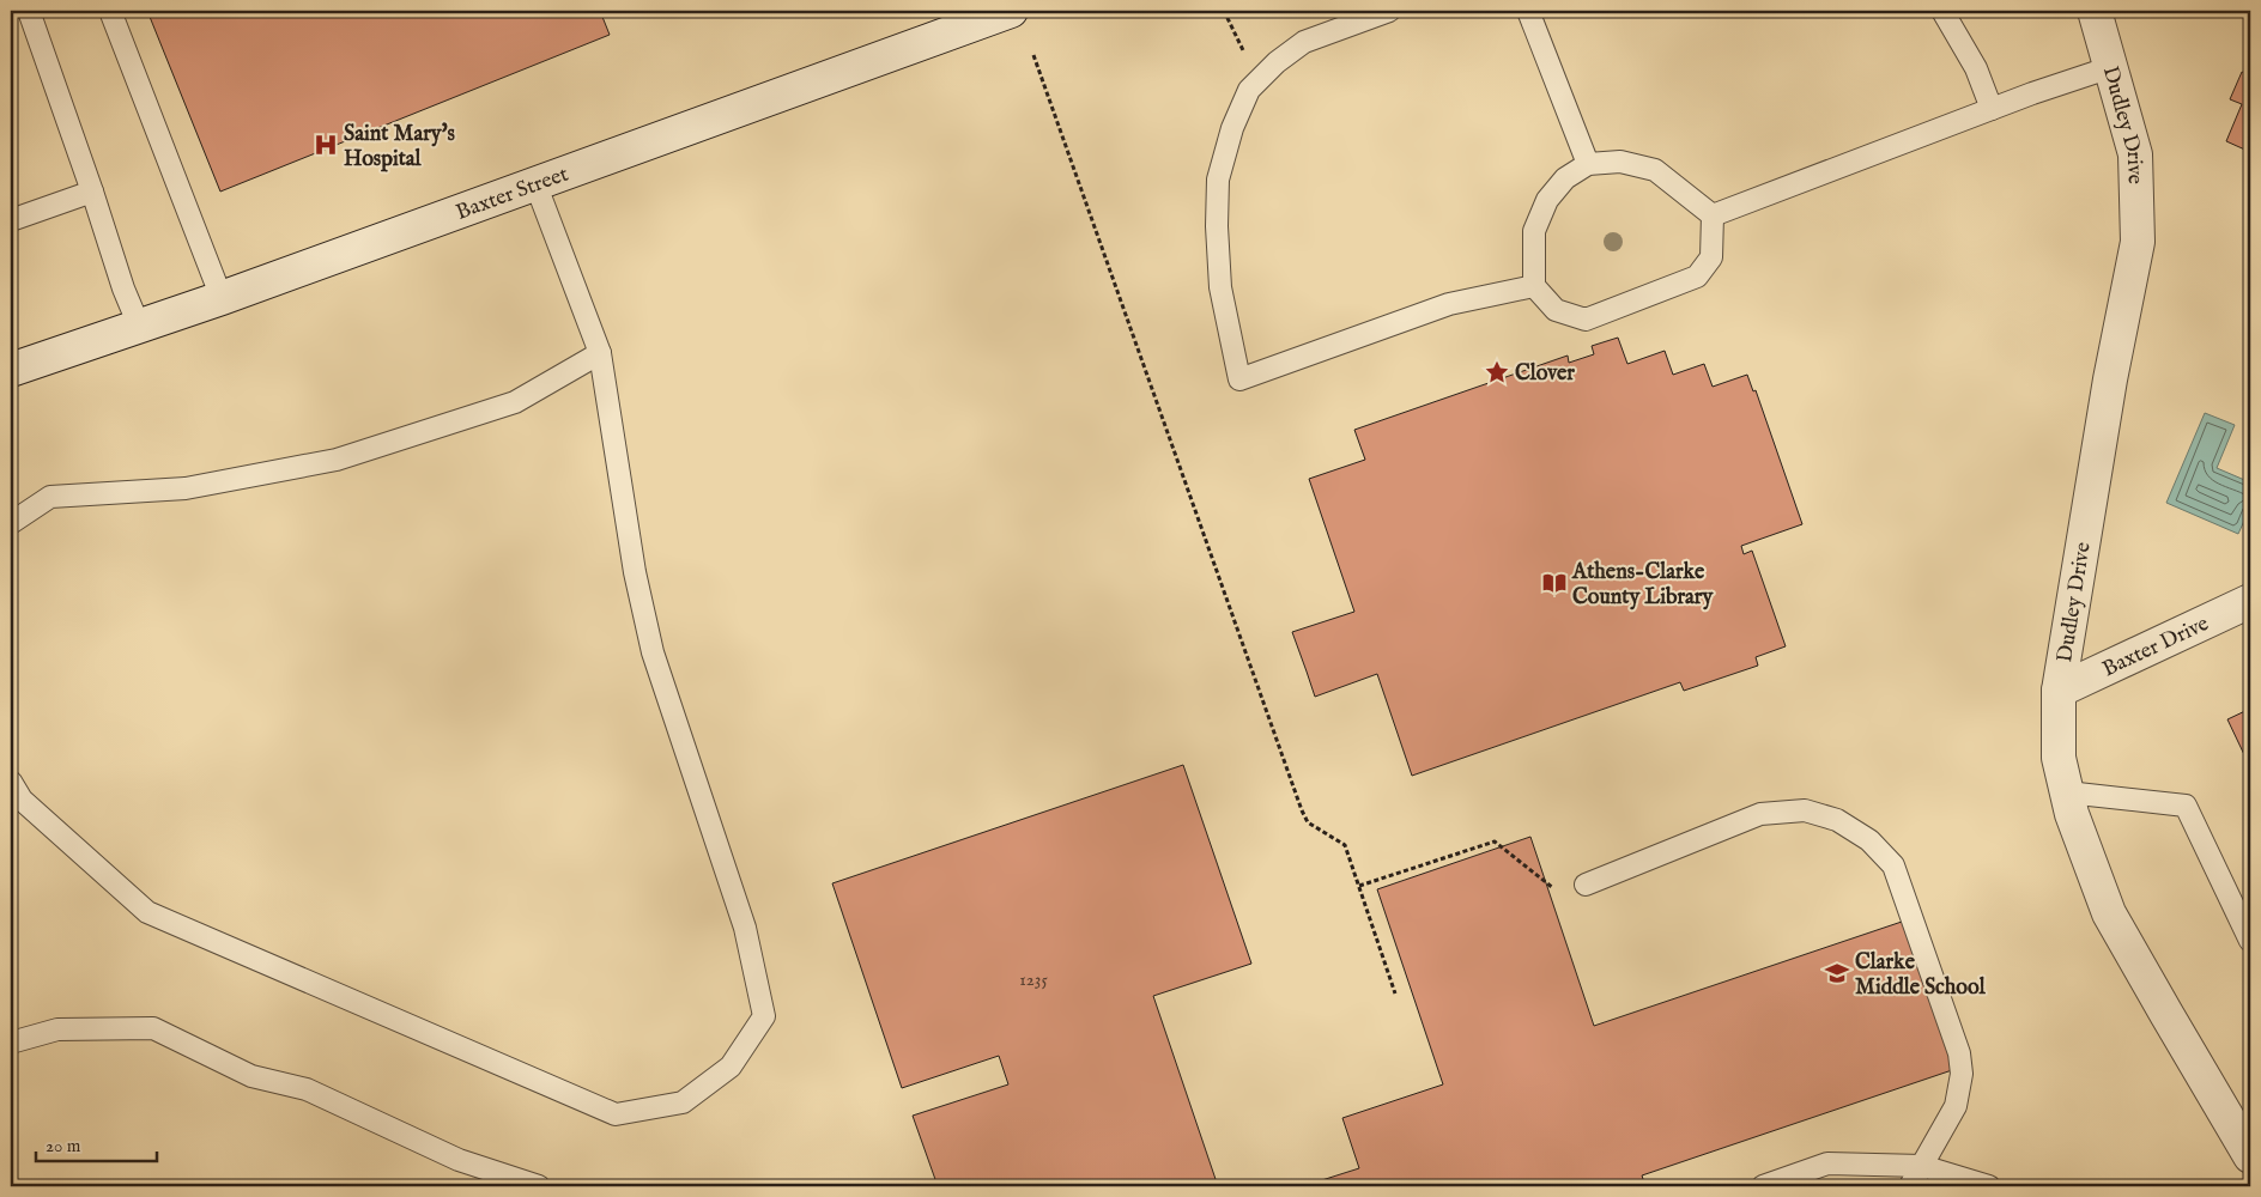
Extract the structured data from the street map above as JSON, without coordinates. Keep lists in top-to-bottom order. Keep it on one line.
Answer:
{"streets":{"street":["Dudley Drive","Baxter Street","Baxter Drive"]},"crossings":[["Dudley Drive","Baxter Drive"]],"places":{"hospital":["Saint Mary's Hospital"],"place":["Clover"],"library":["Athens-Clarke County Library"],"school or university":["Clarke Middle School"]},"house_numbers":["1235"],"scale_bar":"20 m"}
